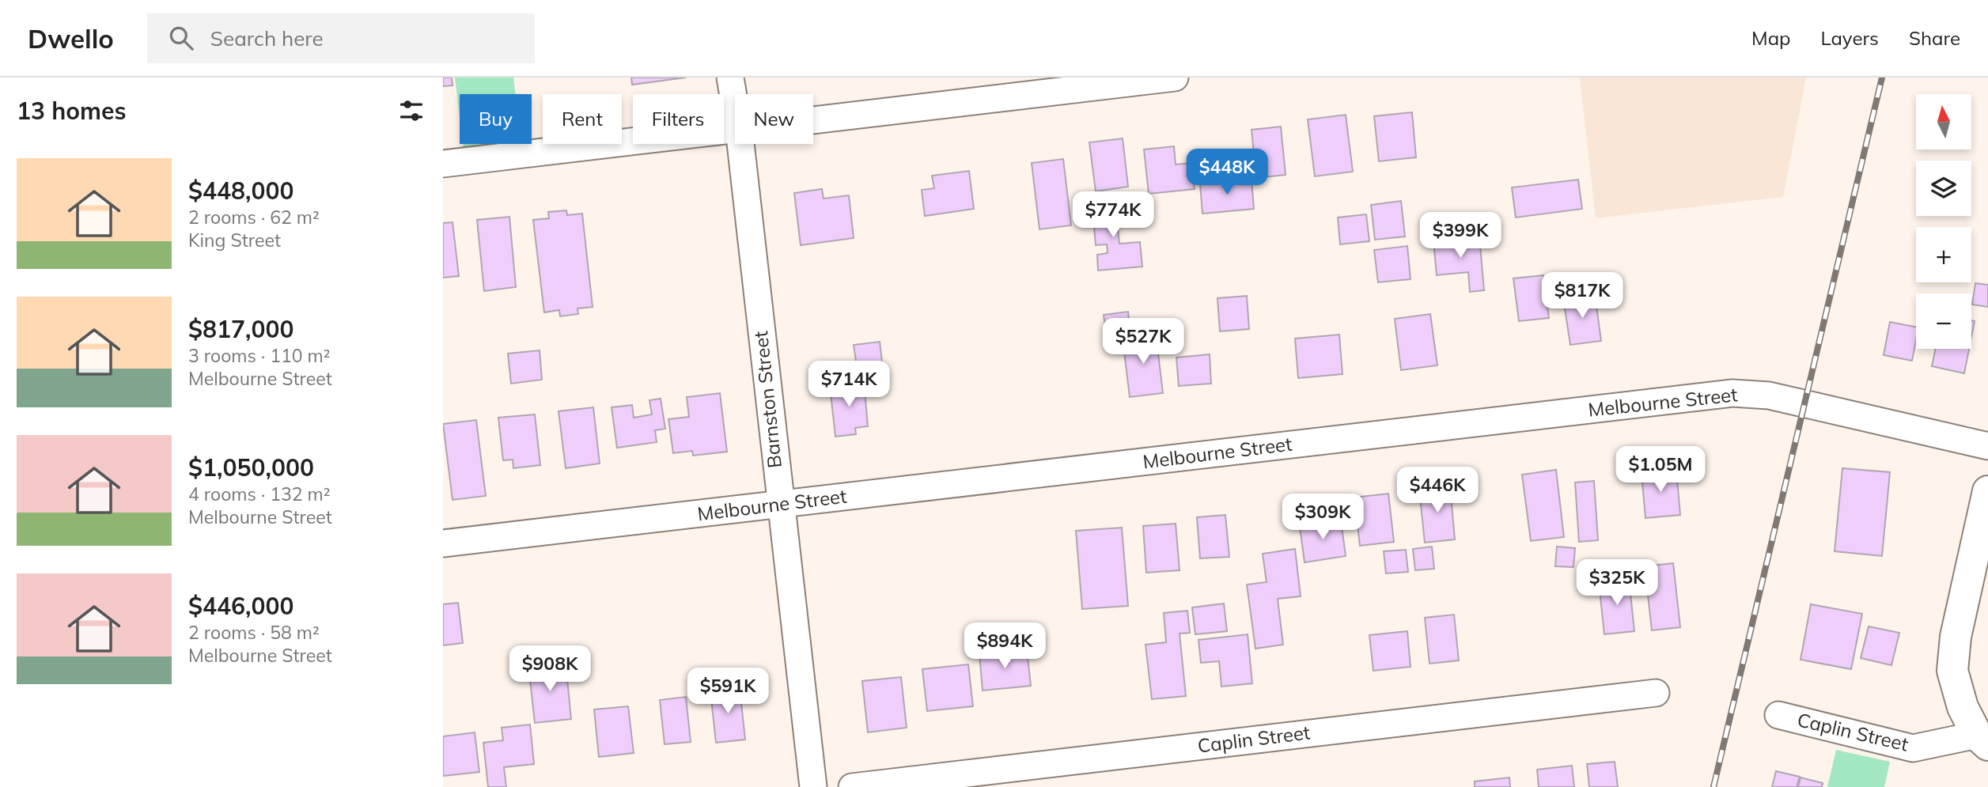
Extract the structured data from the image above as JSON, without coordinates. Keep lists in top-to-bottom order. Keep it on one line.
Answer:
{"streets":{"street":["Barnston Street","Melbourne Street","Caplin Street"]},"crossings":[["Barnston Street","Melbourne Street"]],"north":"top","page":{"header":"Dwello","search":"Search here","nav":["Map","Layers","Share"],"heading":"13 homes","map_buttons":["+","−"],"chip":["Buy","Rent","Filters","New"],"list":[{"name":"$448,000","note":"2 rooms · 62 m² · King Street"},{"name":"$817,000","note":"3 rooms · 110 m² · Melbourne Street"},{"name":"$1,050,000","note":"4 rooms · 132 m² · Melbourne Street"},{"name":"$446,000","note":"2 rooms · 58 m² · Melbourne Street"}],"price":["$448K","$774K","$399K","$817K","$527K","$714K","$1.05M","$446K","$309K","$325K","$894K","$908K","$591K"]}}
